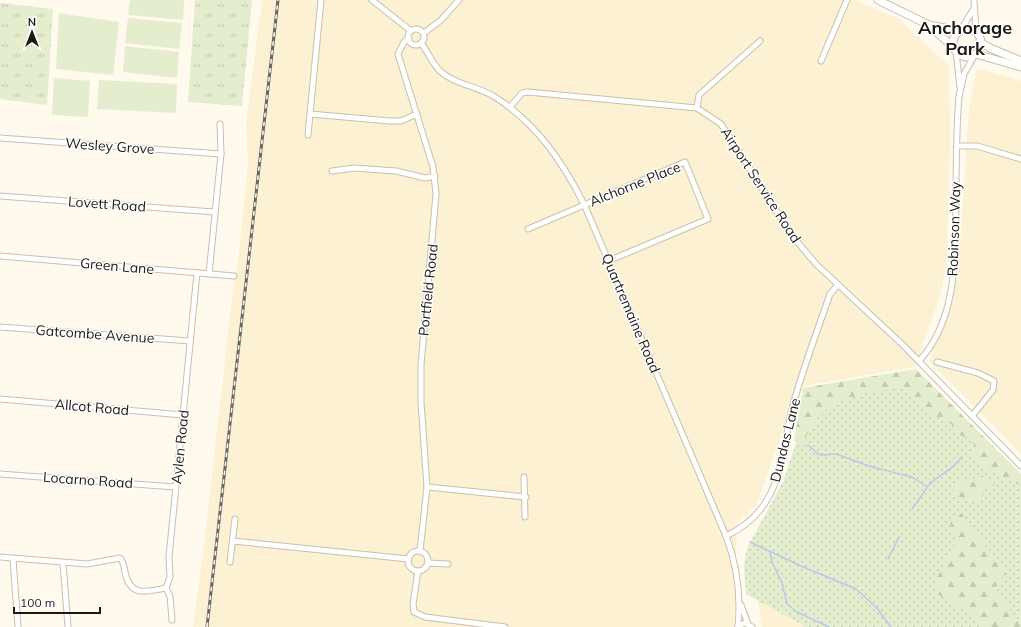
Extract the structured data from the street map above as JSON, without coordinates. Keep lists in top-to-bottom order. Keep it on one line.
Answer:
{"streets":{"street":["Wesley Grove","Alchorne Place","Airport Service Road","Lovett Road","Robinson Way","Green Lane","Portfield Road","Quartremaine Road","Gatcombe Avenue","Allcot Road","Dundas Lane","Aylen Road","Locarno Road"]},"crossings":[["Alchorne Place","Quartremaine Road"],["Airport Service Road","Robinson Way"],["Airport Service Road","Quartremaine Road"],["Airport Service Road","Dundas Lane"],["Green Lane","Aylen Road"],["Quartremaine Road","Dundas Lane"],["Gatcombe Avenue","Aylen Road"],["Allcot Road","Aylen Road"],["Aylen Road","Locarno Road"]],"districts":["Anchorage Park"],"scale_bar":"100 m","north":"top"}
